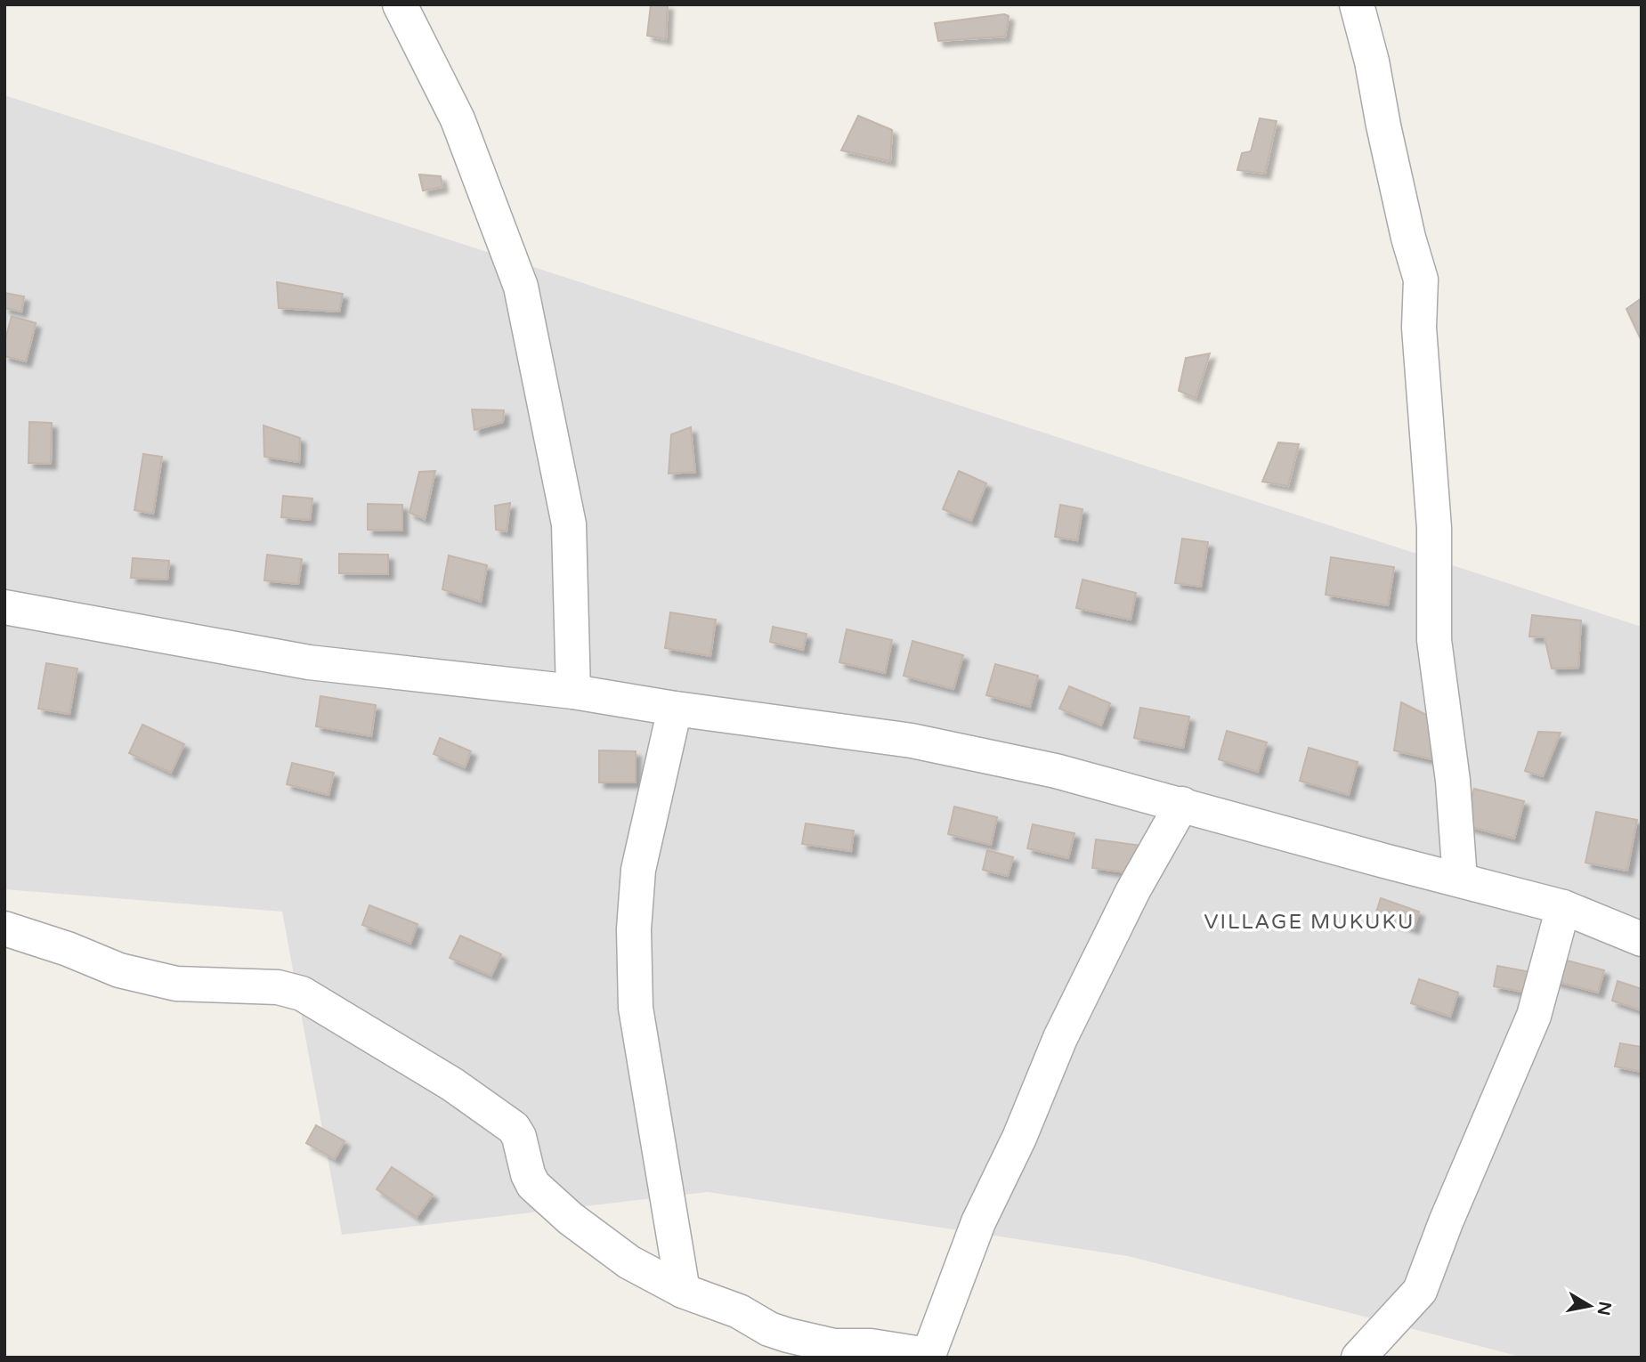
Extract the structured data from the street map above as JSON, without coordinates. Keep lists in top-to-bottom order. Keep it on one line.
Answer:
{"districts":["VILLAGE MUKUKU"],"north":"right"}
